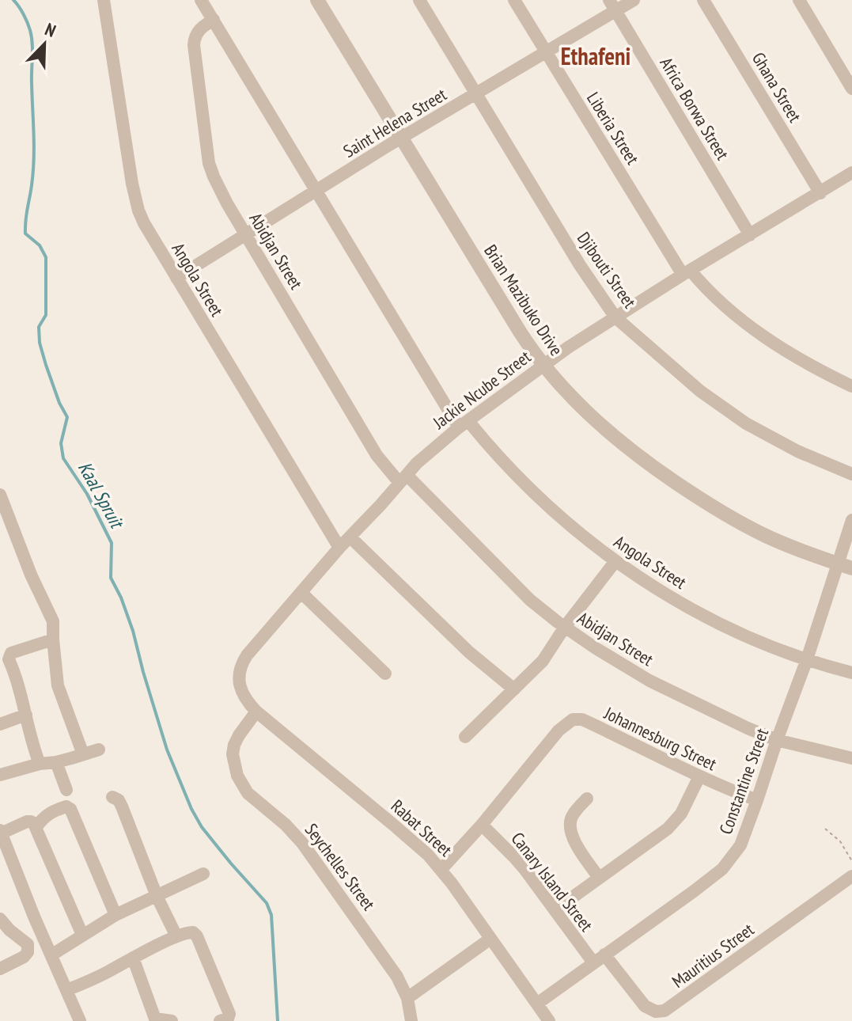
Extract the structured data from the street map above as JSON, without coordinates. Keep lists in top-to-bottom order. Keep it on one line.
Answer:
{"streets":{"street":["Ghana Street","Africa Borwa Street","Saint Helena Street","Liberia Street","Abidjan Street","Djibouti Street","Angola Street","Brian Mazibuko Drive","Jackie Ncube Street","Johannesburg Street","Constantine Street","Rabat Street","Seychelles Street","Canary Island Street","Mauritius Street"]},"crossings":[["Ghana Street","Jackie Ncube Street"],["Africa Borwa Street","Saint Helena Street"],["Africa Borwa Street","Jackie Ncube Street"],["Saint Helena Street","Liberia Street"],["Saint Helena Street","Abidjan Street"],["Saint Helena Street","Djibouti Street"],["Saint Helena Street","Angola Street"],["Saint Helena Street","Brian Mazibuko Drive"],["Liberia Street","Jackie Ncube Street"],["Abidjan Street","Angola Street"],["Abidjan Street","Jackie Ncube Street"],["Abidjan Street","Constantine Street"],["Djibouti Street","Jackie Ncube Street"],["Angola Street","Jackie Ncube Street"],["Angola Street","Constantine Street"],["Brian Mazibuko Drive","Jackie Ncube Street"],["Brian Mazibuko Drive","Constantine Street"],["Jackie Ncube Street","Rabat Street"],["Johannesburg Street","Constantine Street"],["Johannesburg Street","Canary Island Street"],["Constantine Street","Rabat Street"],["Constantine Street","Canary Island Street"],["Constantine Street","Mauritius Street"],["Rabat Street","Seychelles Street"],["Canary Island Street","Mauritius Street"]],"districts":["Ethafeni"],"water":["Kaal Spruit"],"north":"top right"}
